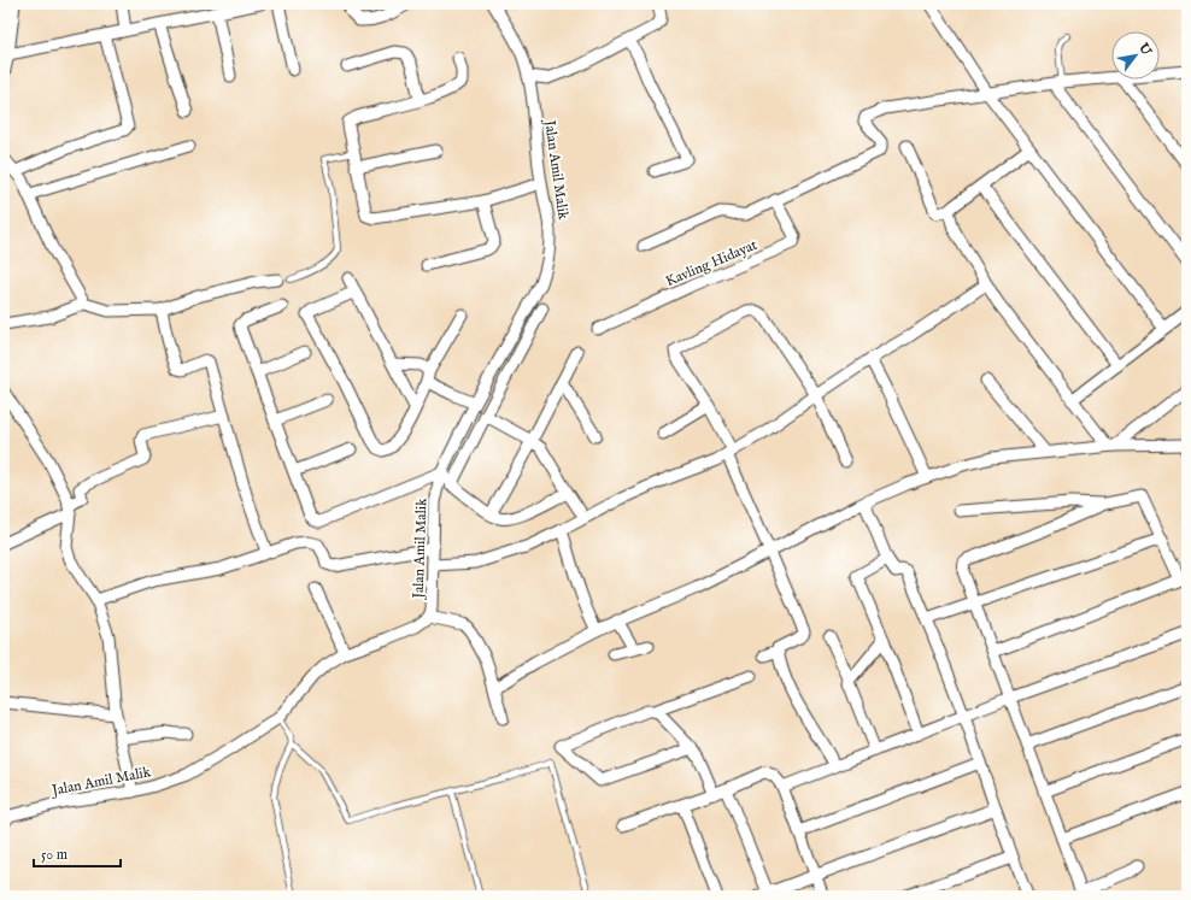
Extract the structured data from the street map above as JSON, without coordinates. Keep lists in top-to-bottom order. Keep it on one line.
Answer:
{"streets":{"street":["Jalan Amil Malik","Kavling Hidayat"]},"scale_bar":"50 m","north":"top right"}
